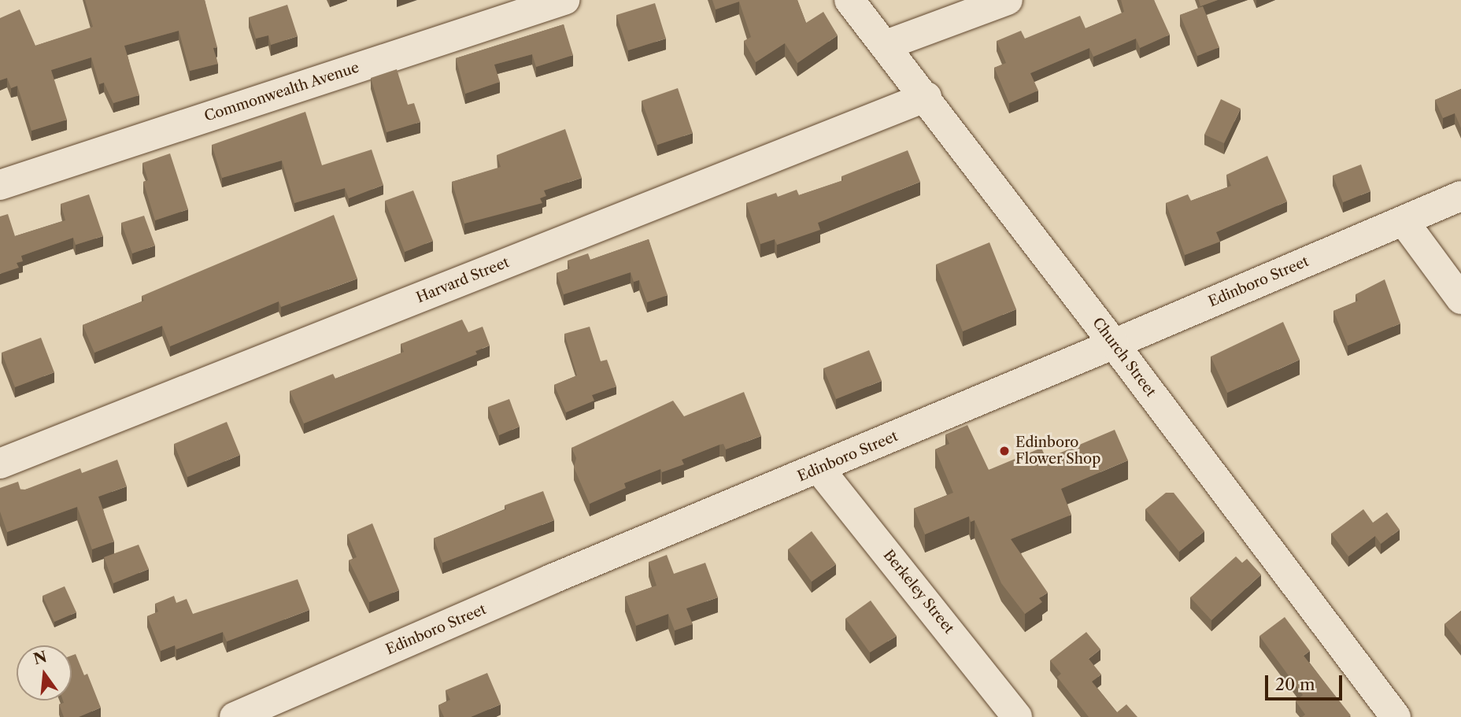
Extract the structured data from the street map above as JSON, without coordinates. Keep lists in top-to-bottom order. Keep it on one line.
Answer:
{"streets":{"street":["Commonwealth Avenue","Harvard Street","Edinboro Street","Church Street","Berkeley Street"]},"crossings":[["Harvard Street","Church Street"],["Edinboro Street","Church Street"],["Edinboro Street","Berkeley Street"]],"places":["Edinboro Flower Shop"],"scale_bar":"20 m","north":"top"}
